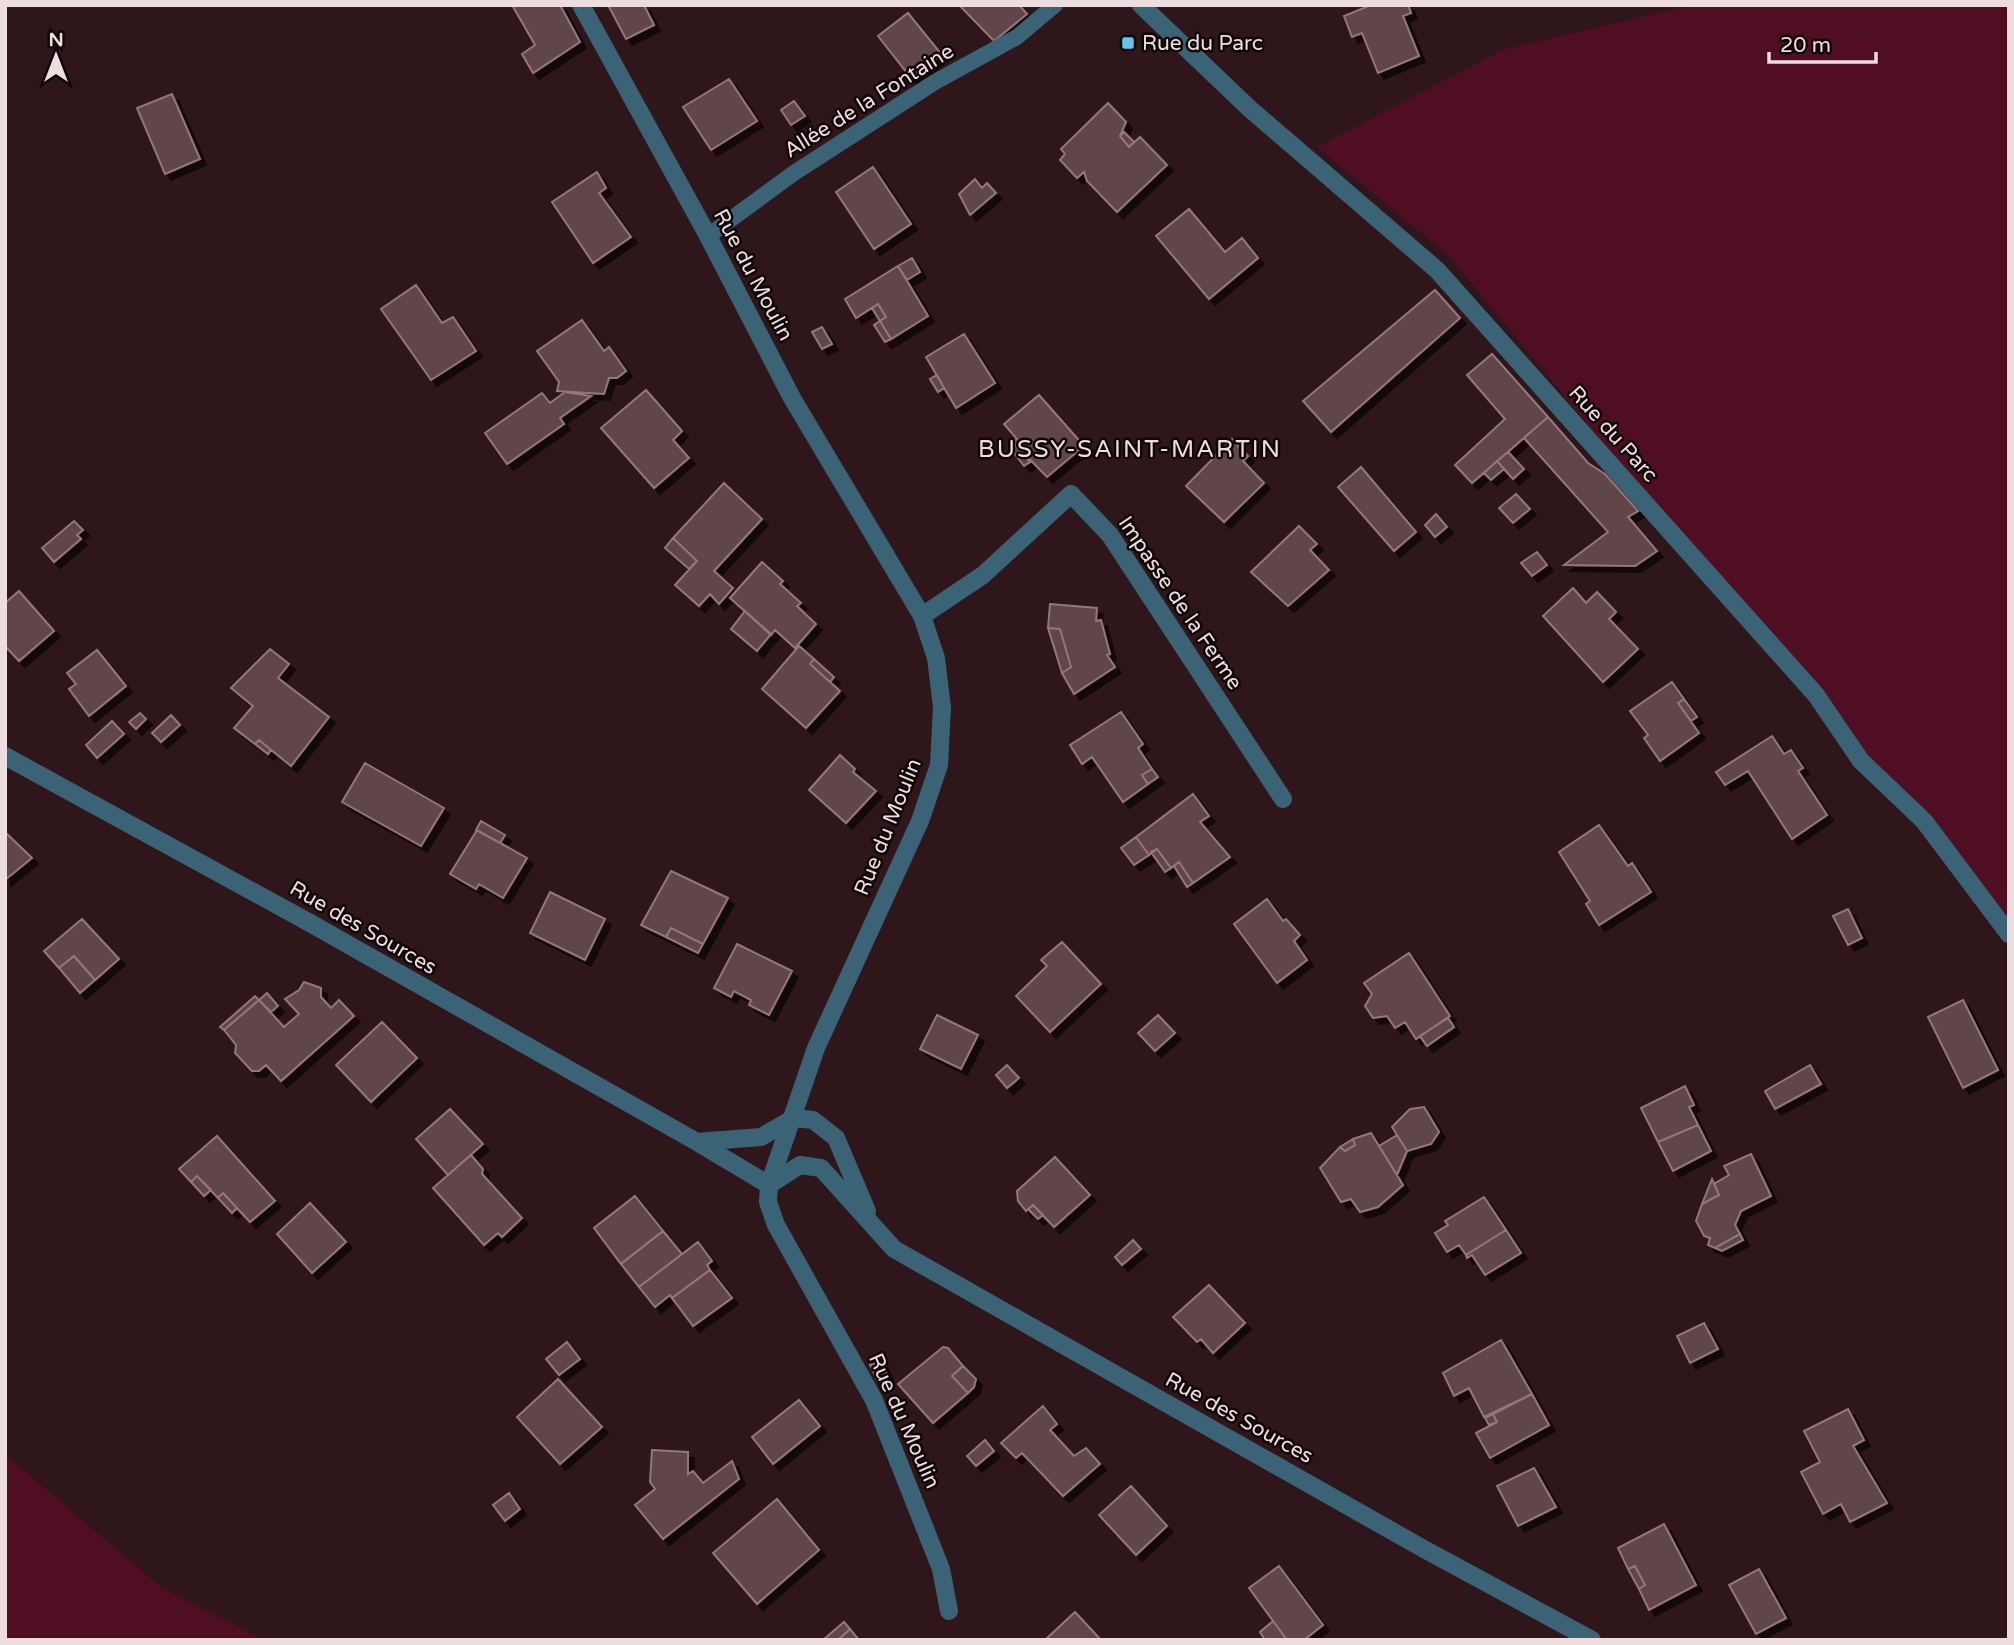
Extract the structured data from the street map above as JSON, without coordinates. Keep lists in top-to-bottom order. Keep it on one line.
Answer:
{"streets":{"street":["Rue du Moulin","Rue du Parc","Impasse de la Ferme","Rue des Sources"],"lane":["Allée de la Fontaine"]},"crossings":[["Allée de la Fontaine","Rue du Moulin"],["Rue du Moulin","Impasse de la Ferme"],["Rue du Moulin","Rue des Sources"]],"districts":["BUSSY-SAINT-MARTIN"],"places":{"transit":["Rue du Parc"]},"scale_bar":"20 m","north":"top"}
